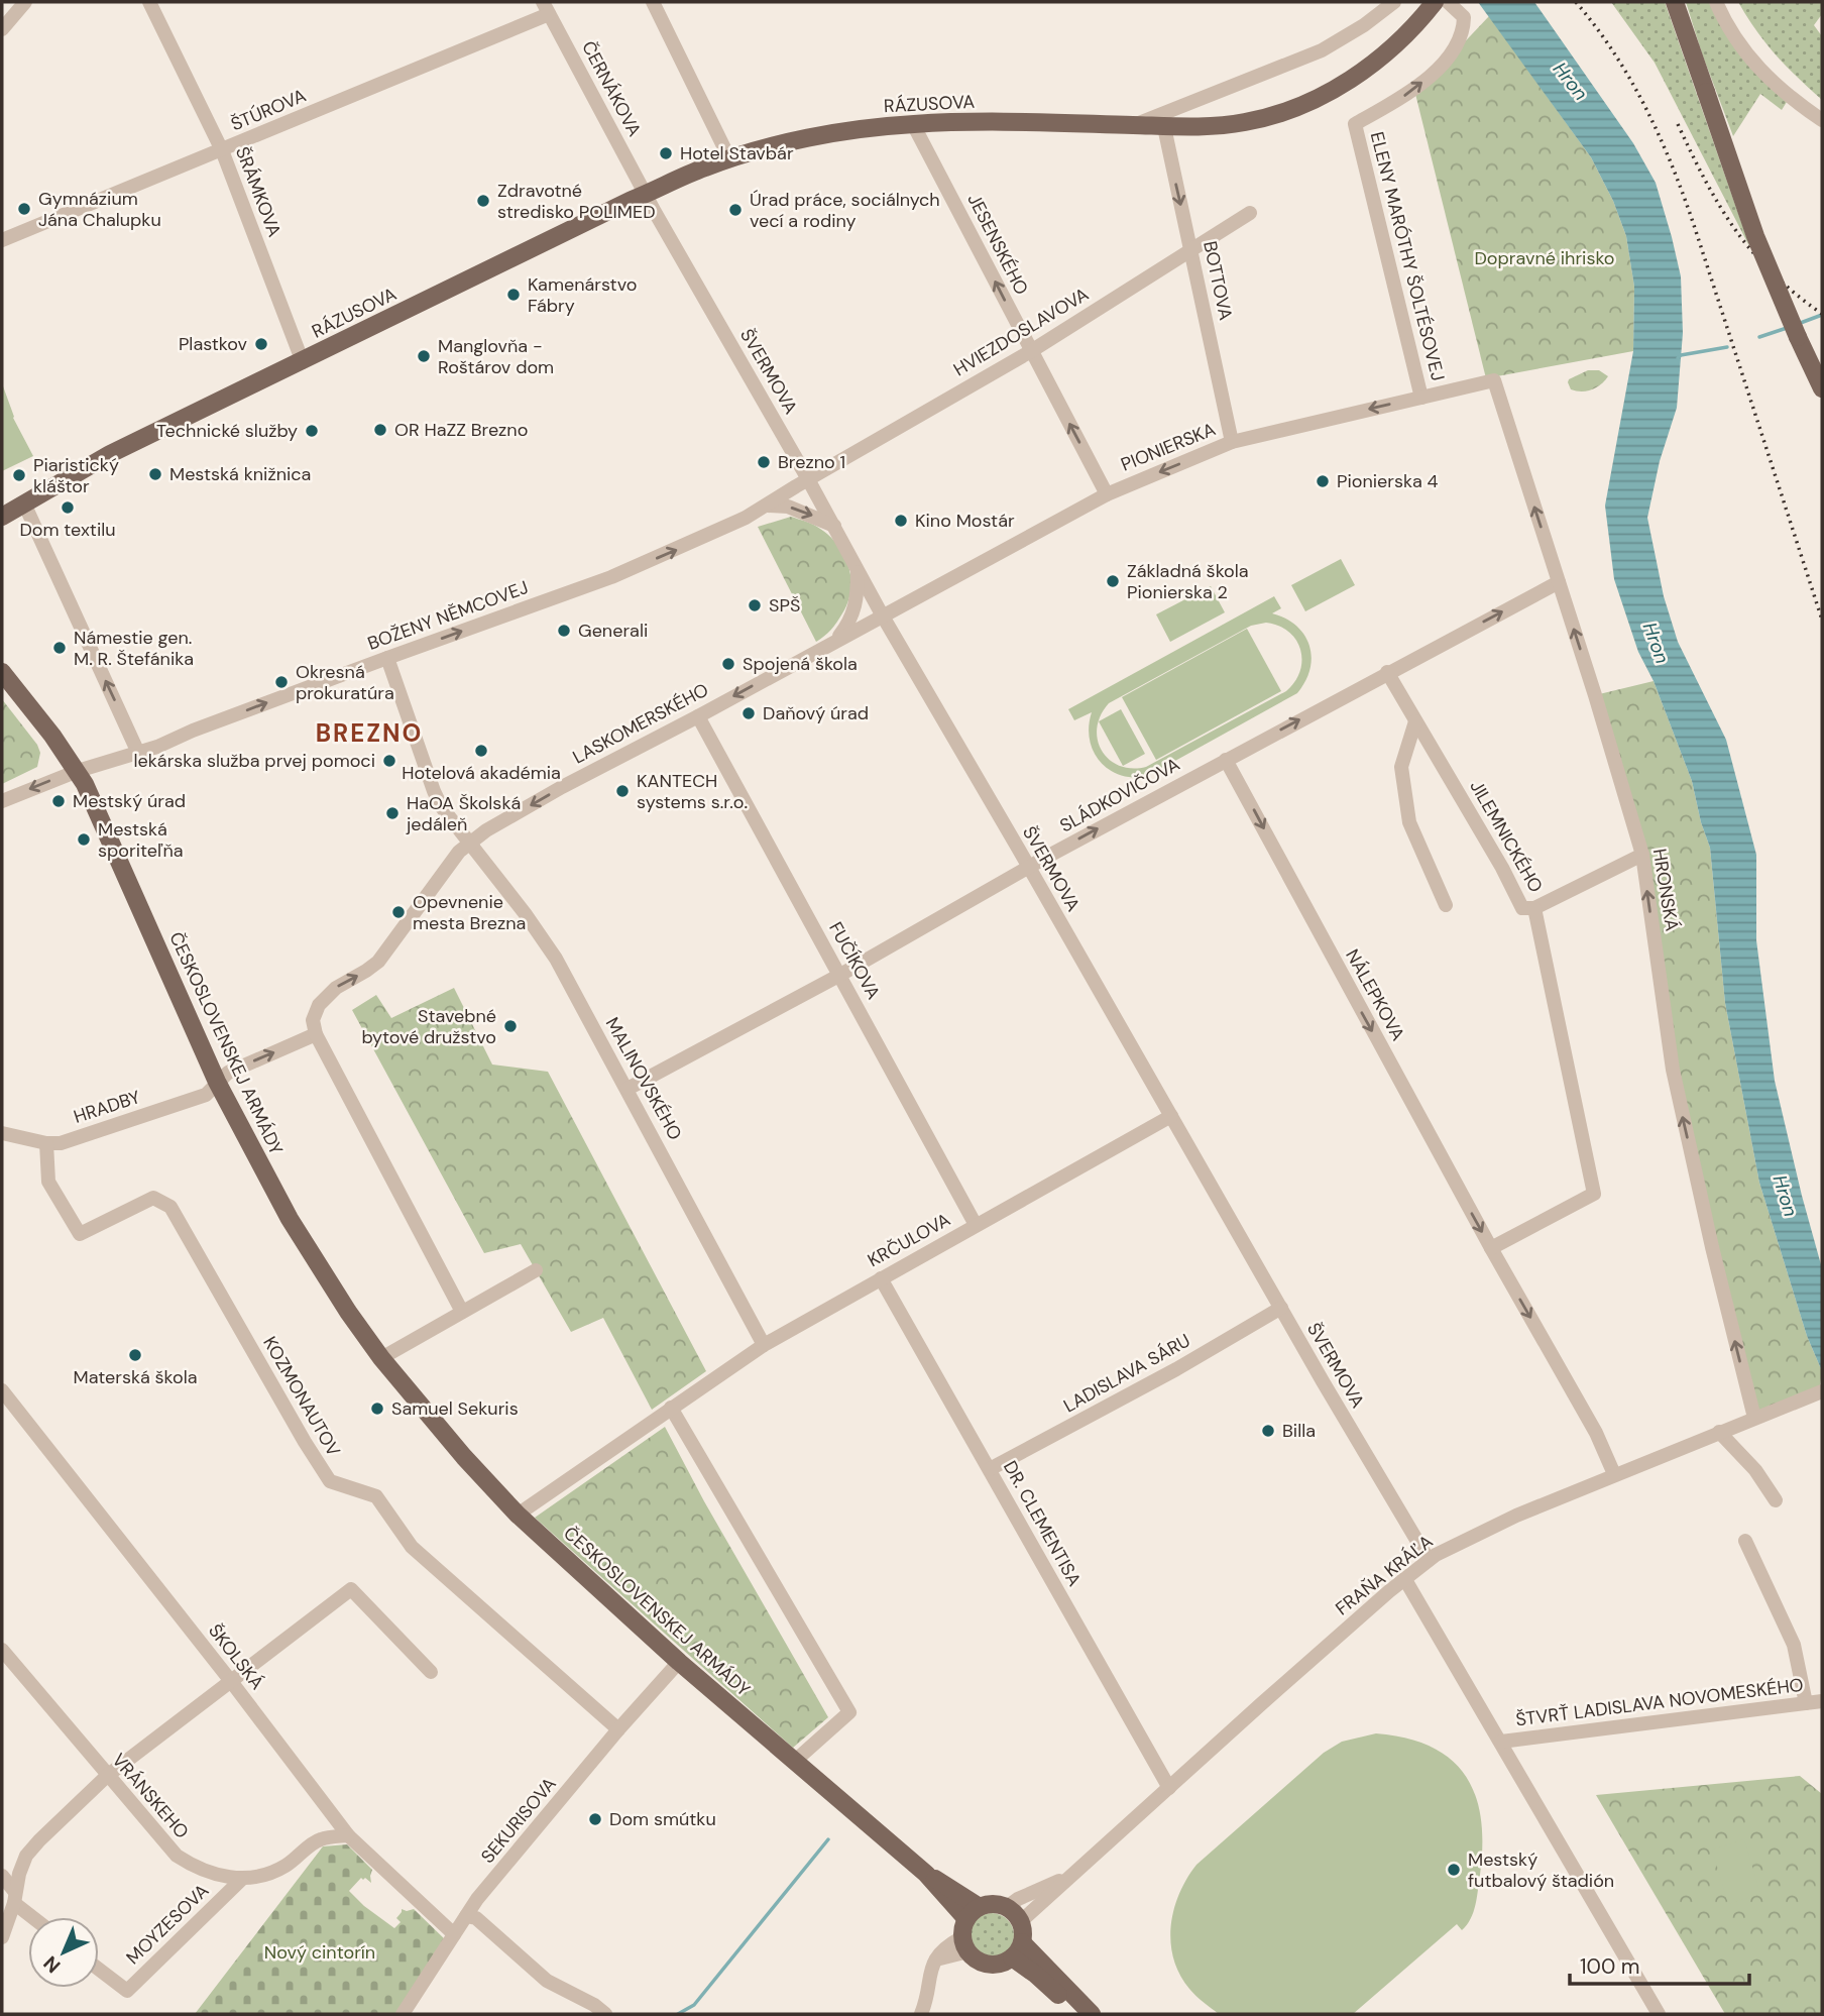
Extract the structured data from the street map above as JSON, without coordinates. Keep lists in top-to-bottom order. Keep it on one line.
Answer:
{"streets":{"main road":["RÁZUSOVA","ČESKOSLOVENSKEJ ARMÁDY"],"street":["ČERNÁKOVA","ŠTÚROVA","ŠRÁMKOVA","JESENSKÉHO","ELENY MARÓTHY ŠOLTÉSOVEJ","BOTTOVA","HVIEZDOSLAVOVA","ŠVERMOVA","PIONIERSKA","BOŽENY NĚMCOVEJ","LASKOMERSKÉHO","SLÁDKOVIČOVA","JILEMNICKÉHO","HRONSKÁ","FUČÍKOVA","NÁLEPKOVA","MALINOVSKÉHO","HRADBY","KRČULOVA","LADISLAVA SÁRU","KOZMONAUTOV","DR. CLEMENTISA","FRAŇA KRÁĽA","ŠKOLSKÁ","ŠTVRŤ LADISLAVA NOVOMESKÉHO","VRÁNSKEHO","SEKURISOVA","MOYZESOVA"]},"crossings":[["ČERNÁKOVA","RÁZUSOVA"],["ČERNÁKOVA","ŠTÚROVA"],["ČERNÁKOVA","ŠVERMOVA"],["RÁZUSOVA","ŠRÁMKOVA"],["RÁZUSOVA","JESENSKÉHO"],["RÁZUSOVA","BOTTOVA"],["RÁZUSOVA","ŠVERMOVA"],["ŠTÚROVA","ŠRÁMKOVA"],["JESENSKÉHO","HVIEZDOSLAVOVA"],["JESENSKÉHO","PIONIERSKA"],["ELENY MARÓTHY ŠOLTÉSOVEJ","PIONIERSKA"],["BOTTOVA","HVIEZDOSLAVOVA"],["BOTTOVA","PIONIERSKA"],["HVIEZDOSLAVOVA","ŠVERMOVA"],["HVIEZDOSLAVOVA","BOŽENY NĚMCOVEJ"],["ŠVERMOVA","PIONIERSKA"],["ŠVERMOVA","BOŽENY NĚMCOVEJ"],["ŠVERMOVA","LASKOMERSKÉHO"],["ŠVERMOVA","SLÁDKOVIČOVA"],["ŠVERMOVA","KRČULOVA"],["ŠVERMOVA","LADISLAVA SÁRU"],["ŠVERMOVA","FRAŇA KRÁĽA"],["PIONIERSKA","LASKOMERSKÉHO"],["PIONIERSKA","HRONSKÁ"],["BOŽENY NĚMCOVEJ","MALINOVSKÉHO"],["LASKOMERSKÉHO","FUČÍKOVA"],["LASKOMERSKÉHO","MALINOVSKÉHO"],["SLÁDKOVIČOVA","JILEMNICKÉHO"],["SLÁDKOVIČOVA","HRONSKÁ"],["SLÁDKOVIČOVA","FUČÍKOVA"],["SLÁDKOVIČOVA","NÁLEPKOVA"],["SLÁDKOVIČOVA","MALINOVSKÉHO"],["JILEMNICKÉHO","HRONSKÁ"],["HRONSKÁ","FRAŇA KRÁĽA"],["FUČÍKOVA","KRČULOVA"],["NÁLEPKOVA","FRAŇA KRÁĽA"],["ČESKOSLOVENSKEJ ARMÁDY","HRADBY"],["ČESKOSLOVENSKEJ ARMÁDY","KRČULOVA"],["ČESKOSLOVENSKEJ ARMÁDY","FRAŇA KRÁĽA"],["ČESKOSLOVENSKEJ ARMÁDY","SEKURISOVA"],["MALINOVSKÉHO","KRČULOVA"],["HRADBY","KOZMONAUTOV"],["KRČULOVA","DR. CLEMENTISA"],["LADISLAVA SÁRU","DR. CLEMENTISA"],["KOZMONAUTOV","SEKURISOVA"],["DR. CLEMENTISA","FRAŇA KRÁĽA"],["FRAŇA KRÁĽA","ŠTVRŤ LADISLAVA NOVOMESKÉHO"],["ŠKOLSKÁ","VRÁNSKEHO"],["ŠKOLSKÁ","SEKURISOVA"],["VRÁNSKEHO","MOYZESOVA"]],"one_way":["JESENSKÉHO","ELENY MARÓTHY ŠOLTÉSOVEJ","BOTTOVA","PIONIERSKA","BOŽENY NĚMCOVEJ","LASKOMERSKÉHO","SLÁDKOVIČOVA","HRONSKÁ","NÁLEPKOVA"],"districts":["BREZNO"],"water":["Hron"],"parks":["Dopravné ihrisko","Nový cintorín"],"places":["Hotel Stavbár","Zdravotné stredisko POLIMED","Gymnázium Jána Chalupku","Úrad práce, sociálnych vecí a rodiny","Kamenárstvo Fábry","Plastkov","Manglovňa - Roštárov dom","OR HaZZ Brezno","Technické služby","Brezno 1","Mestská knižnica","Piaristický kláštor","Pionierska 4","Dom textilu","Kino Mostár","Základná škola Pionierska 2","SPŠ","Generali","Námestie gen. M. R. Štefánika","Spojená škola","Okresná prokuratúra","Daňový úrad","Hotelová akadémia","lekárska služba prvej pomoci","KANTECH systems s.r.o.","Mestský úrad","HaOA Školská jedáleň","Mestská sporiteľňa","Opevnenie mesta Brezna","Stavebné bytové družstvo","Materská škola","Samuel Sekuris","Billa","Dom smútku","Mestský futbalový štadión"],"scale_bar":"100 m","north":"bottom left"}
